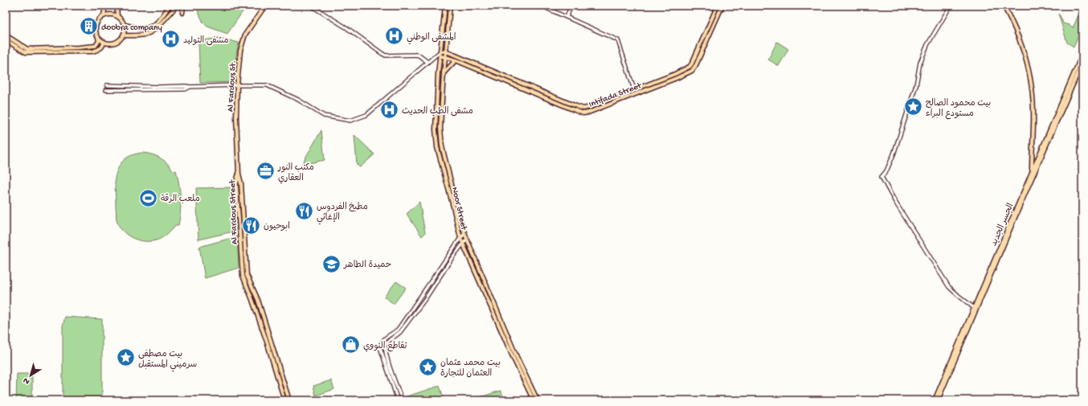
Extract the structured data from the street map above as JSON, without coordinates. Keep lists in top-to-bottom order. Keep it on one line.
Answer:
{"streets":{"main road":["Al Fardous St.","Intifada Street","Noor Street","Al Fardous Street","الجسر الجديد"]},"crossings":[["Al Fardous St.","Al Fardous Street"],["Intifada Street","Noor Street"]],"places":{"building":["doobra company"],"hospital":["المشفى الوطني","مشفى التوليد","مشفى الطب الحديث"],"place":["بيت محمود الصالح مستودع البراء","بيت مصطفى سرميني المستقبل","بيت محمد عثمان العثمان للتجارة"],"office":["مكتب النور العقاري"],"sports":["ملعب الرقة"],"restaurant":["مطبخ الفردوس الإغاثي","ابوحيون"],"school or university":["حميدة الطاهر"],"shop":["تقاطع النووي"]},"north":"bottom left"}
